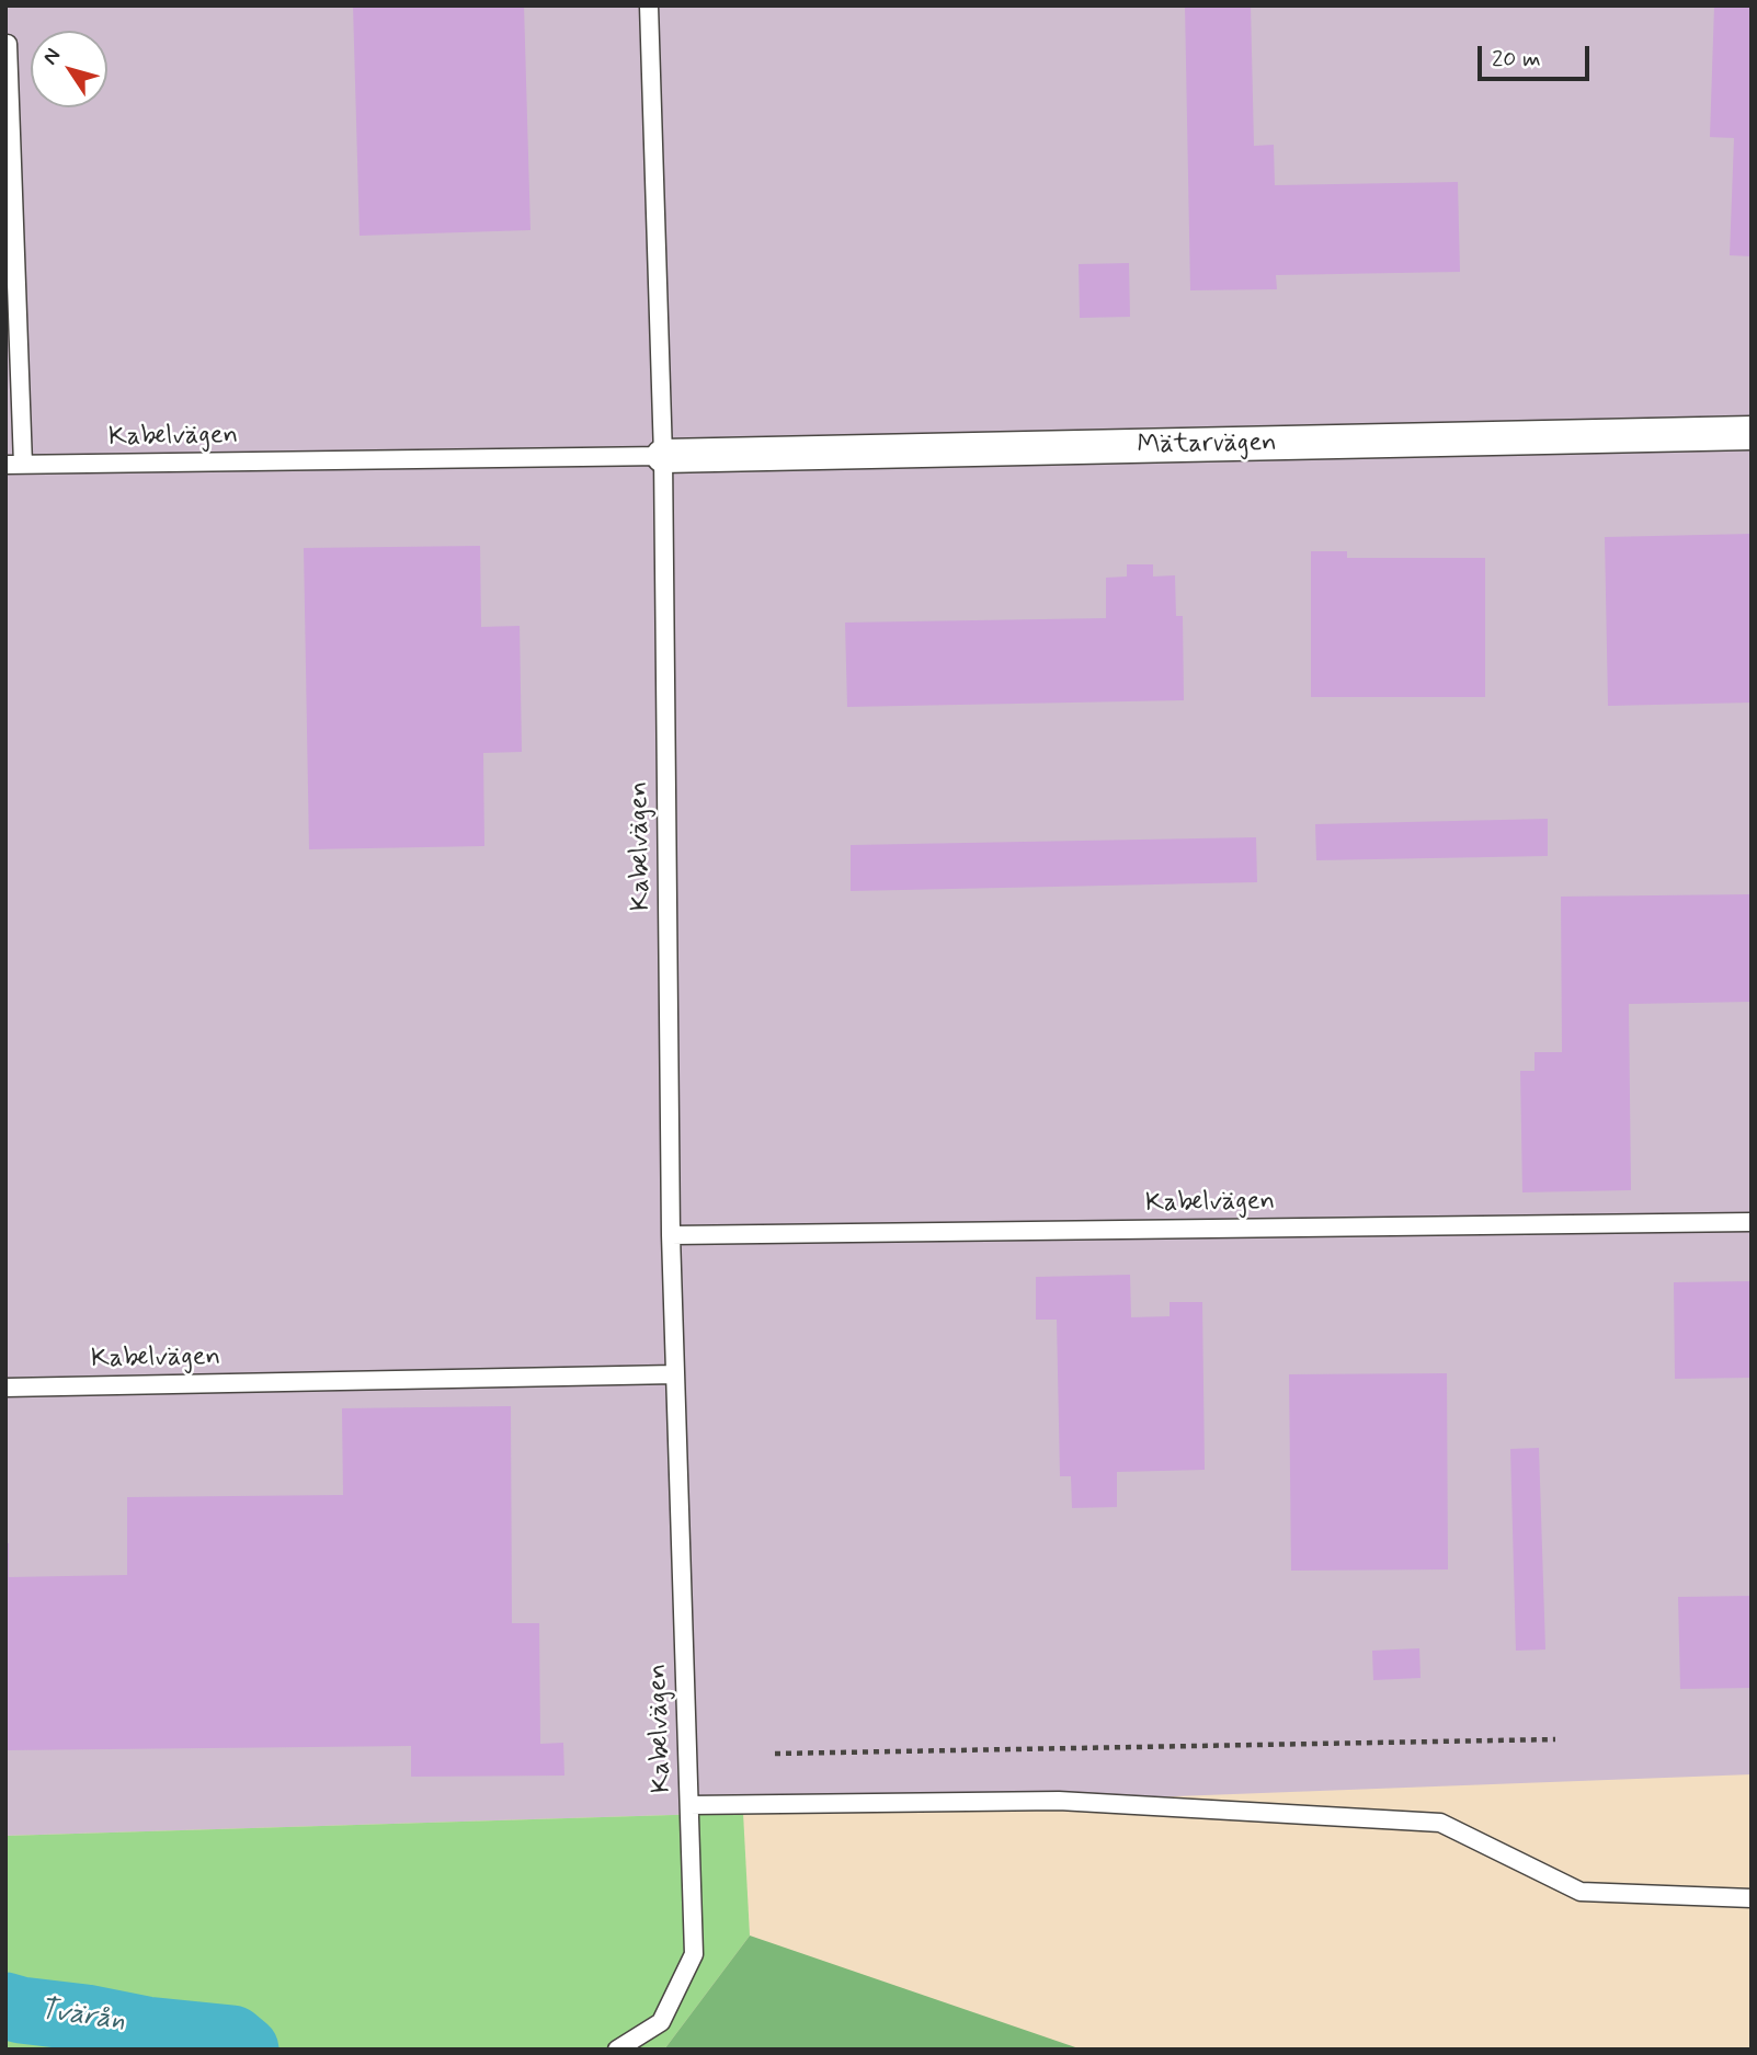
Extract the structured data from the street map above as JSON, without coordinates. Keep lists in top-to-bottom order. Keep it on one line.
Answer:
{"streets":{"street":["Mätarvägen"],"lane":["Kabelvägen"]},"crossings":[["Kabelvägen","Mätarvägen"]],"water":["Tvärån"],"scale_bar":"20 m","north":"top left"}
